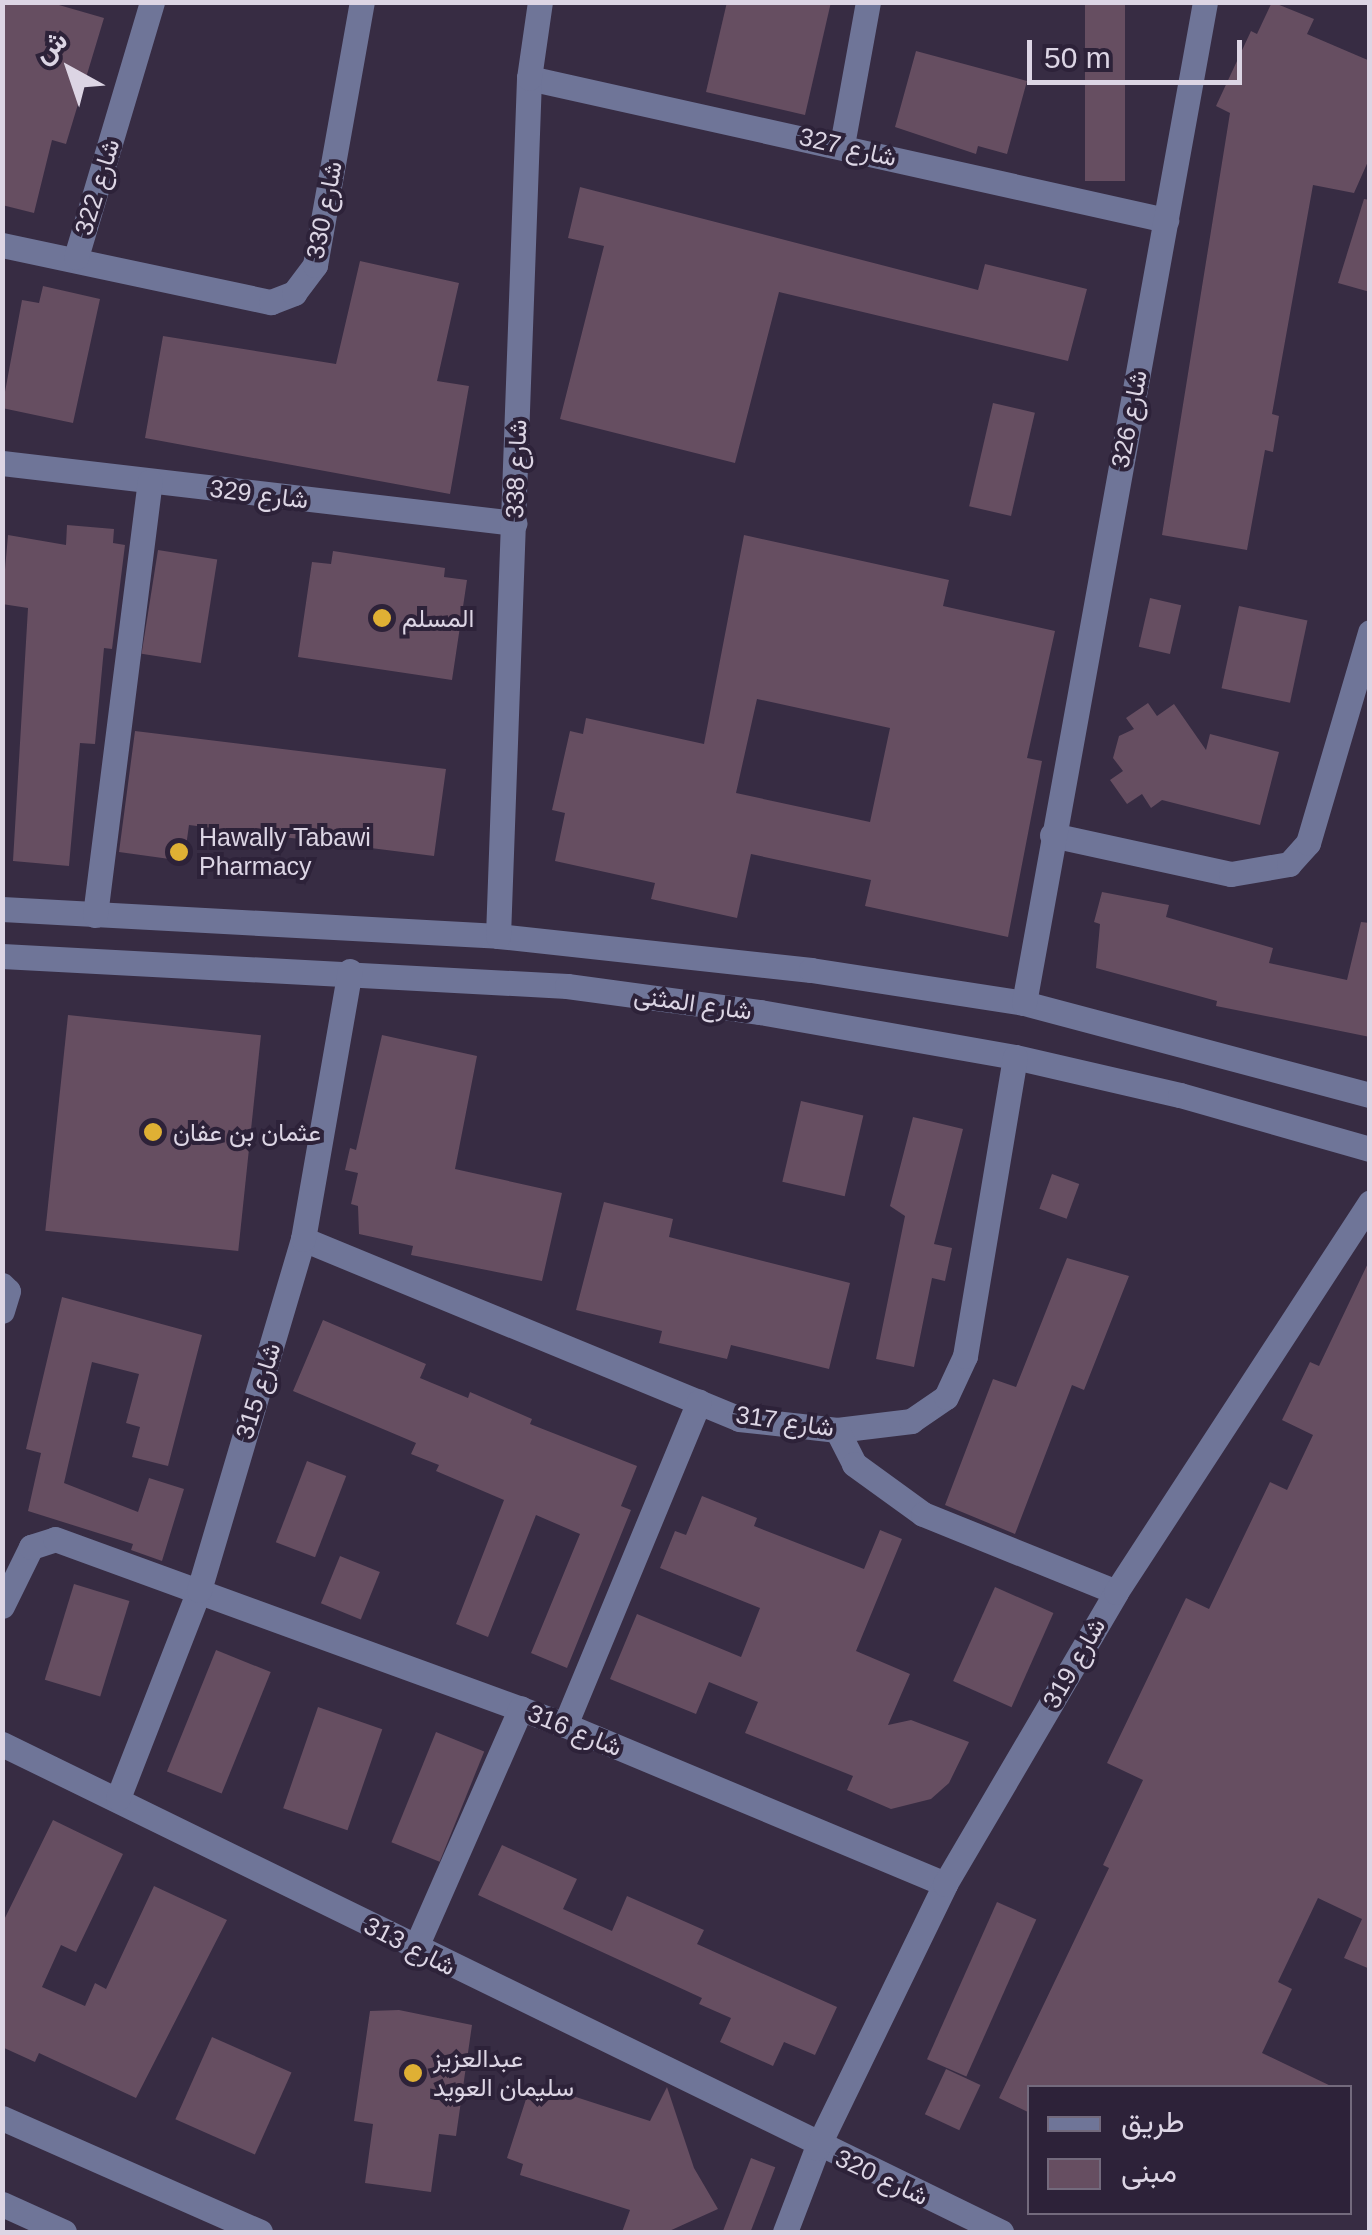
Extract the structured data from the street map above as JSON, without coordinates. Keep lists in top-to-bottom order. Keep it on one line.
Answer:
{"streets":{"street":["شارع 327","شارع 322","شارع 330","شارع 326","شارع 338","شارع 329","شارع المثنى","شارع 315","شارع 317","شارع 319","شارع 316","شارع 313","شارع 320"]},"crossings":[["شارع 327","شارع 326"],["شارع 327","شارع 338"],["شارع 322","شارع 330"],["شارع 326","شارع المثنى"],["شارع 338","شارع 329"],["شارع 338","شارع المثنى"],["شارع المثنى","شارع 315"],["شارع المثنى","شارع 317"],["شارع 315","شارع 317"],["شارع 315","شارع 316"],["شارع 315","شارع 313"],["شارع 319","شارع 316"],["شارع 319","شارع 313"],["شارع 319","شارع 320"],["شارع 313","شارع 320"]],"places":["المسلم","Hawally Tabawi Pharmacy","عثمان بن عفان","عبدالعزيز سليمان العويد"],"legend":["طريق","مبنى"],"scale_bar":"50 m","north":"top left"}
